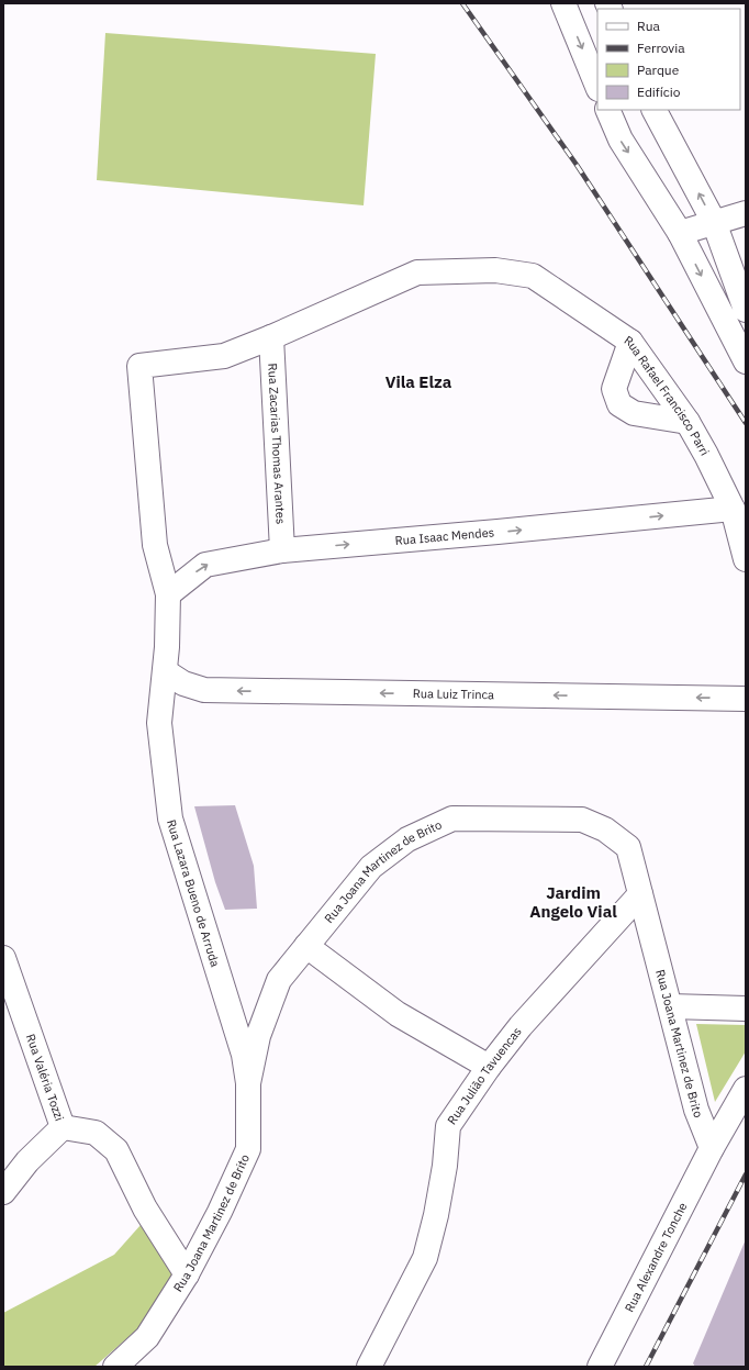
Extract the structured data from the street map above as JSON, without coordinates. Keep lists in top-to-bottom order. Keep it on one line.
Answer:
{"streets":{"street":["Rua Rafael Francisco Parri","Rua Zacarias Thomas Arantes","Rua Isaac Mendes","Rua Luiz Trinca","Rua Joana Martinez de Brito","Rua Lazara Bueno de Arruda","Rua Valéria Tozzi","Rua Julião Tavuencas","Rua Alexandre Tonche"]},"crossings":[["Rua Rafael Francisco Parri","Rua Zacarias Thomas Arantes"],["Rua Rafael Francisco Parri","Rua Isaac Mendes"],["Rua Rafael Francisco Parri","Rua Lazara Bueno de Arruda"],["Rua Zacarias Thomas Arantes","Rua Isaac Mendes"],["Rua Zacarias Thomas Arantes","Rua Lazara Bueno de Arruda"],["Rua Isaac Mendes","Rua Lazara Bueno de Arruda"],["Rua Luiz Trinca","Rua Lazara Bueno de Arruda"],["Rua Joana Martinez de Brito","Rua Lazara Bueno de Arruda"],["Rua Joana Martinez de Brito","Rua Valéria Tozzi"],["Rua Joana Martinez de Brito","Rua Julião Tavuencas"],["Rua Joana Martinez de Brito","Rua Alexandre Tonche"]],"one_way":["Rua Isaac Mendes","Rua Luiz Trinca"],"districts":["Vila Elza","Jardim Angelo Vial"],"legend":["Rua","Ferrovia","Parque","Edifício"]}
